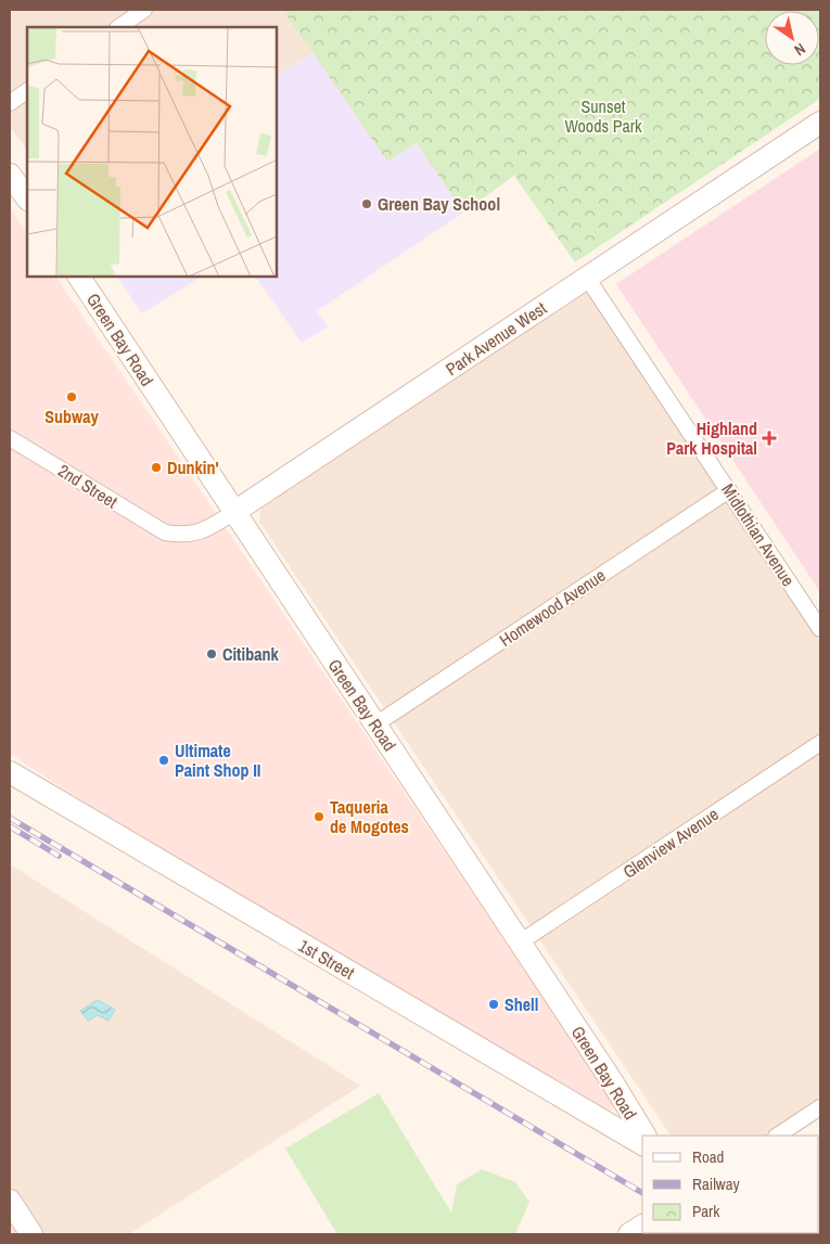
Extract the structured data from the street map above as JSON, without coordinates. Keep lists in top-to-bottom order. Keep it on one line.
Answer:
{"streets":{"street":["Park Avenue West","Green Bay Road","2nd Street","Midlothian Avenue","Homewood Avenue","Glenview Avenue","1st Street"]},"crossings":[["Park Avenue West","Green Bay Road"],["Park Avenue West","2nd Street"],["Park Avenue West","Midlothian Avenue"],["Green Bay Road","Homewood Avenue"],["Green Bay Road","Glenview Avenue"],["Midlothian Avenue","Homewood Avenue"]],"parks":["Sunset Woods Park"],"places":{"other":["Green Bay School","Subway","Dunkin'","Citibank","Ultimate Paint Shop II","Taqueria de Mogotes","Shell"],"health":["Highland Park Hospital"]},"legend":["Road","Railway","Park"],"north":"bottom right"}
